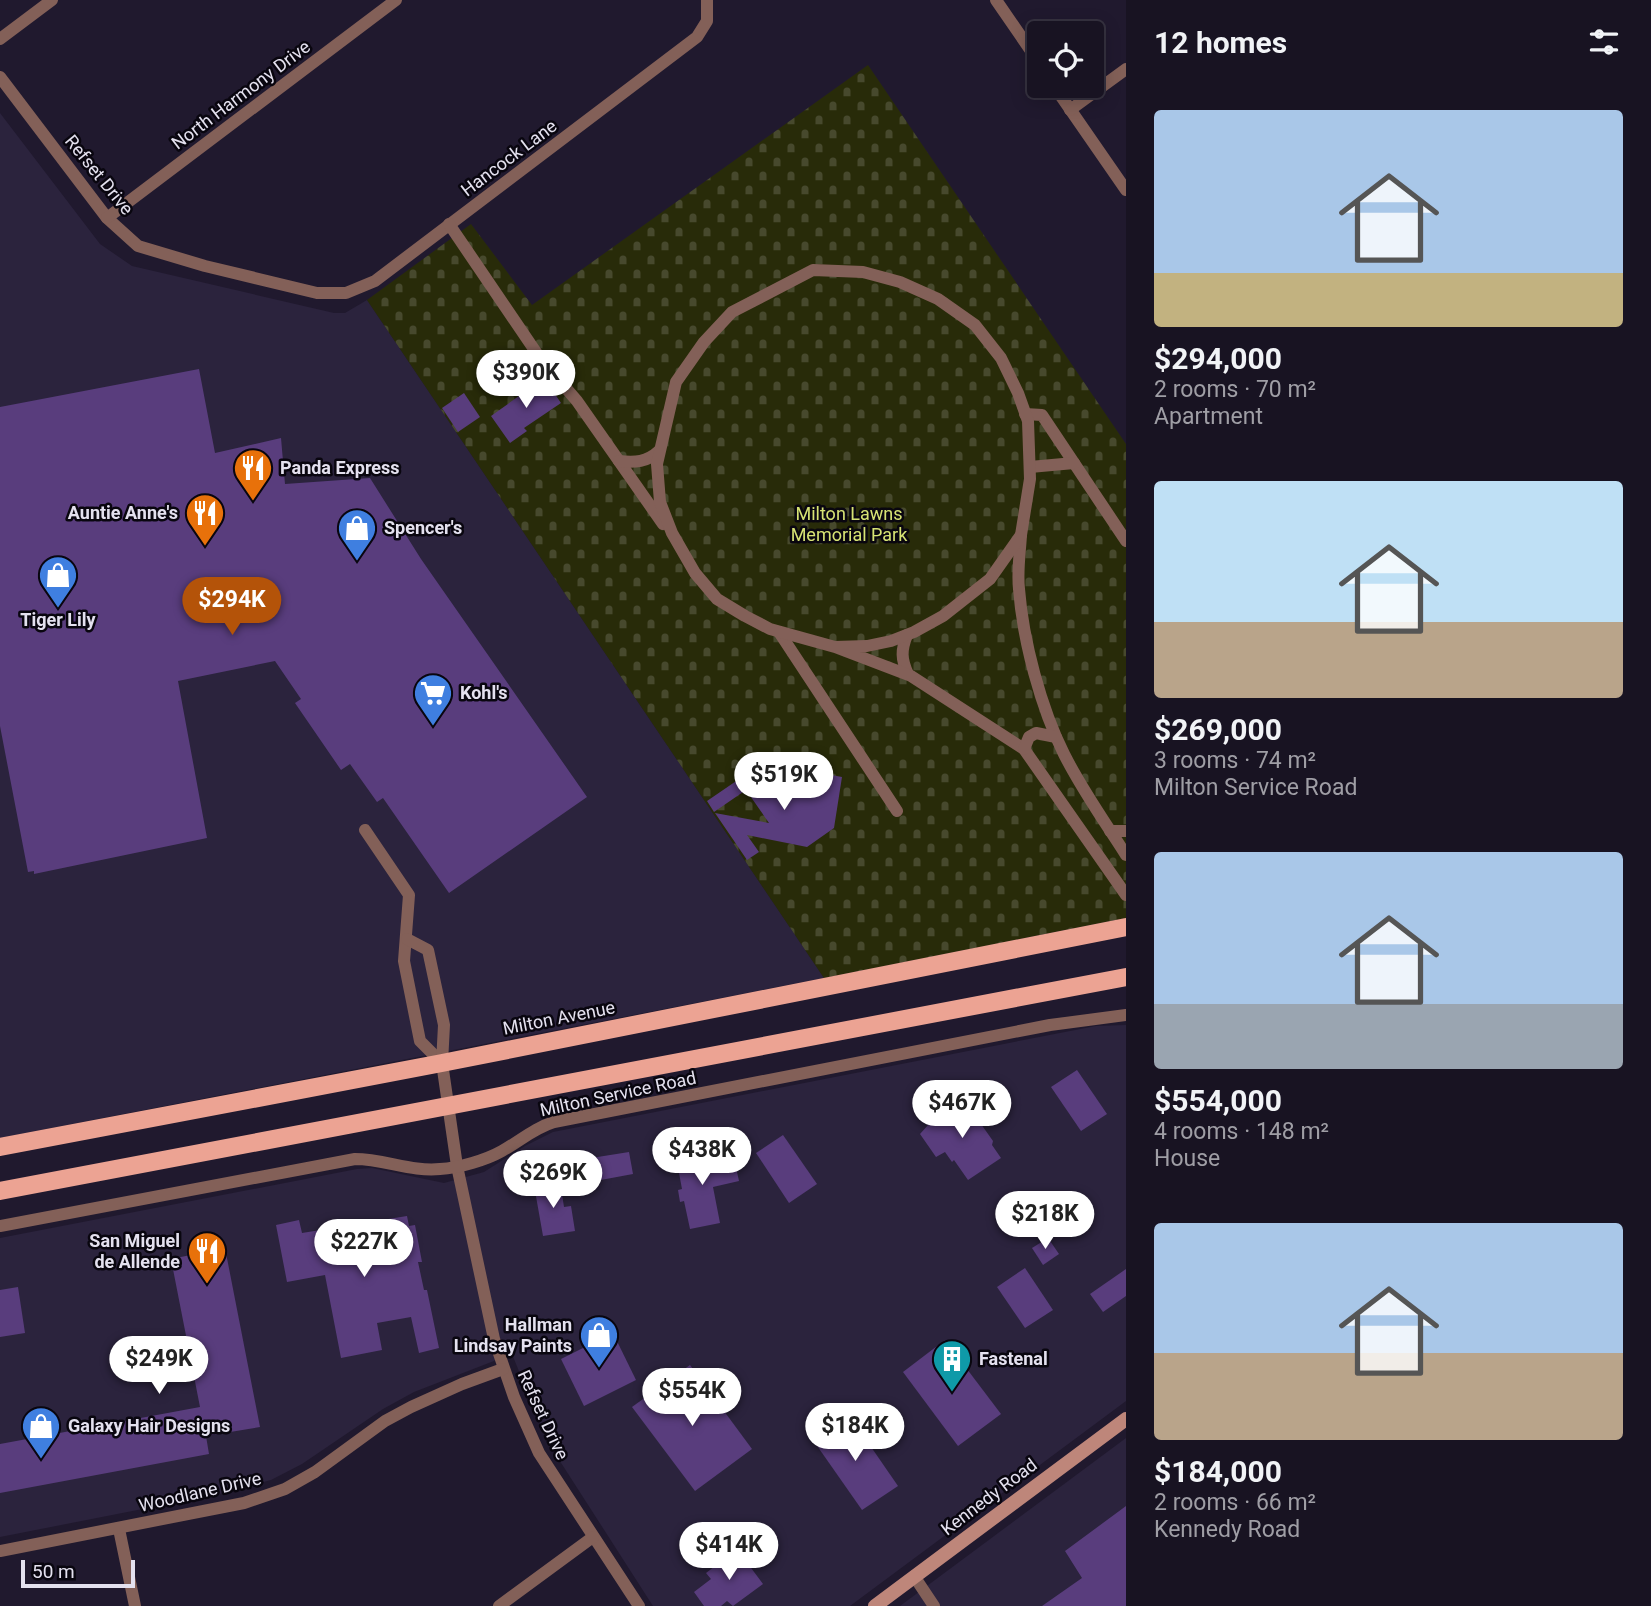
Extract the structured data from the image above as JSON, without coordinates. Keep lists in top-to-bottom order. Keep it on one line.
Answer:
{"streets":{"main road":["Milton Avenue"],"street":["North Harmony Drive","Hancock Lane","Refset Drive","Milton Service Road","Woodlane Drive","Kennedy Road"]},"crossings":[["North Harmony Drive","Refset Drive"],["Hancock Lane","Refset Drive"],["Refset Drive","Milton Avenue"],["Refset Drive","Milton Service Road"],["Refset Drive","Woodlane Drive"]],"parks":["Milton Lawns Memorial Park"],"places":{"restaurant":["Panda Express","Auntie Anne's","San Miguel de Allende"],"shop":["Spencer's","Tiger Lily","Hallman Lindsay Paints","Galaxy Hair Designs"],"supermarket":["Kohl's"],"building":["Fastenal"]},"scale_bar":"50 m","page":{"heading":"12 homes","list":[{"name":"$294,000","note":"2 rooms · 70 m² · Apartment"},{"name":"$269,000","note":"3 rooms · 74 m² · Milton Service Road"},{"name":"$554,000","note":"4 rooms · 148 m² · House"},{"name":"$184,000","note":"2 rooms · 66 m² · Kennedy Road"}],"price":["$390K","$294K","$519K","$467K","$438K","$269K","$218K","$227K","$249K","$554K","$184K","$414K"],"scale":"50 m"}}
